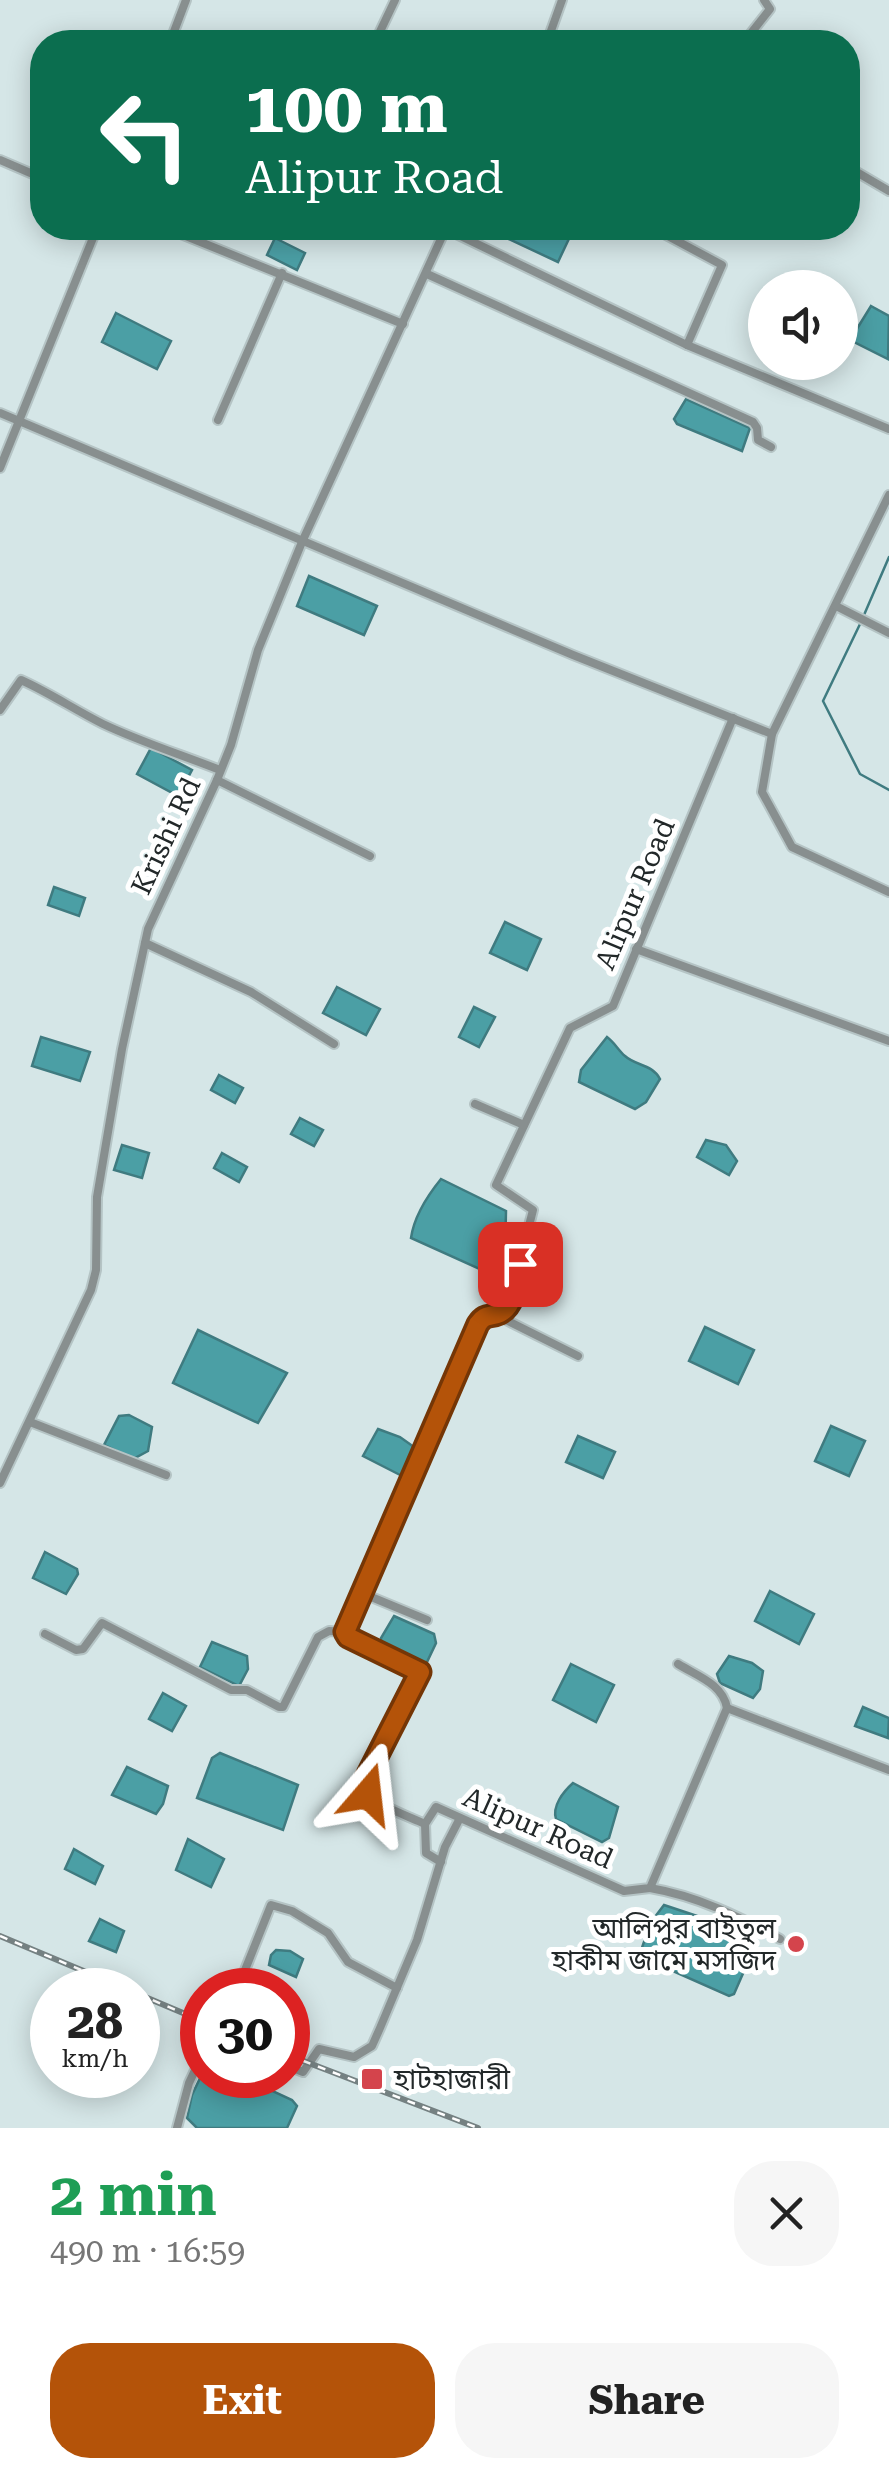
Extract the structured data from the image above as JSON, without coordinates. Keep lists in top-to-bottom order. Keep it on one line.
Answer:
{"streets":{"street":["Krishi Rd","Alipur Road"]},"places":{"other":["আলিপুর বাইতুল হাকীম জামে মসজিদ"],"transit":["হাটহাজারী"]},"page":{"turn":["100 m","Alipur Road"],"speed":"28 km/h","limit":"30","heading":["2 min","490 m · 16:59"],"buttons":["Exit","Share"]}}
